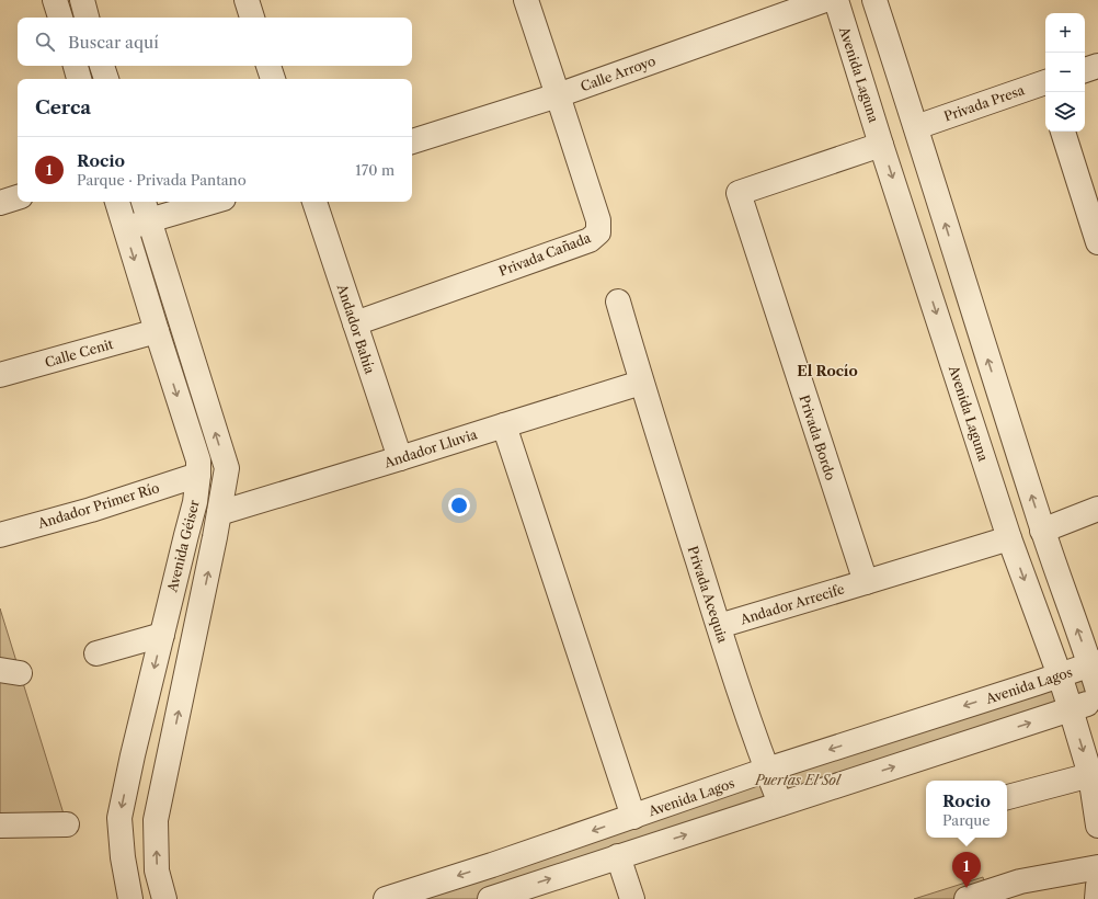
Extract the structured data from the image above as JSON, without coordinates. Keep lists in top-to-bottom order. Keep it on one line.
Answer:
{"streets":{"street":["Calle Arroyo","Avenida Laguna","Privada Presa","Privada Cañada","Andador Bahía","Calle Cenit","Privada Bordo","Andador Lluvia","Andador Primer Río","Avenida Géiser","Privada Acequia","Andador Arrecife","Avenida Lagos"]},"crossings":[["Calle Arroyo","Privada Cañada"],["Avenida Laguna","Privada Bordo"],["Avenida Laguna","Avenida Lagos"],["Privada Cañada","Andador Bahía"],["Andador Bahía","Andador Lluvia"],["Calle Cenit","Avenida Géiser"],["Privada Bordo","Andador Arrecife"],["Andador Lluvia","Avenida Géiser"],["Andador Lluvia","Privada Acequia"],["Andador Primer Río","Avenida Géiser"],["Privada Acequia","Andador Arrecife"],["Privada Acequia","Avenida Lagos"]],"districts":["El Rocío"],"parks":["Puertas El Sol"],"page":{"map_buttons":["+","−"],"search":"Buscar aquí","heading":"Cerca","list":[{"mark":"1","name":"Rocio","note":"Parque · Privada Pantano","value":"170 m"}],"popup":["Rocio","Parque"],"pins":"1"}}
